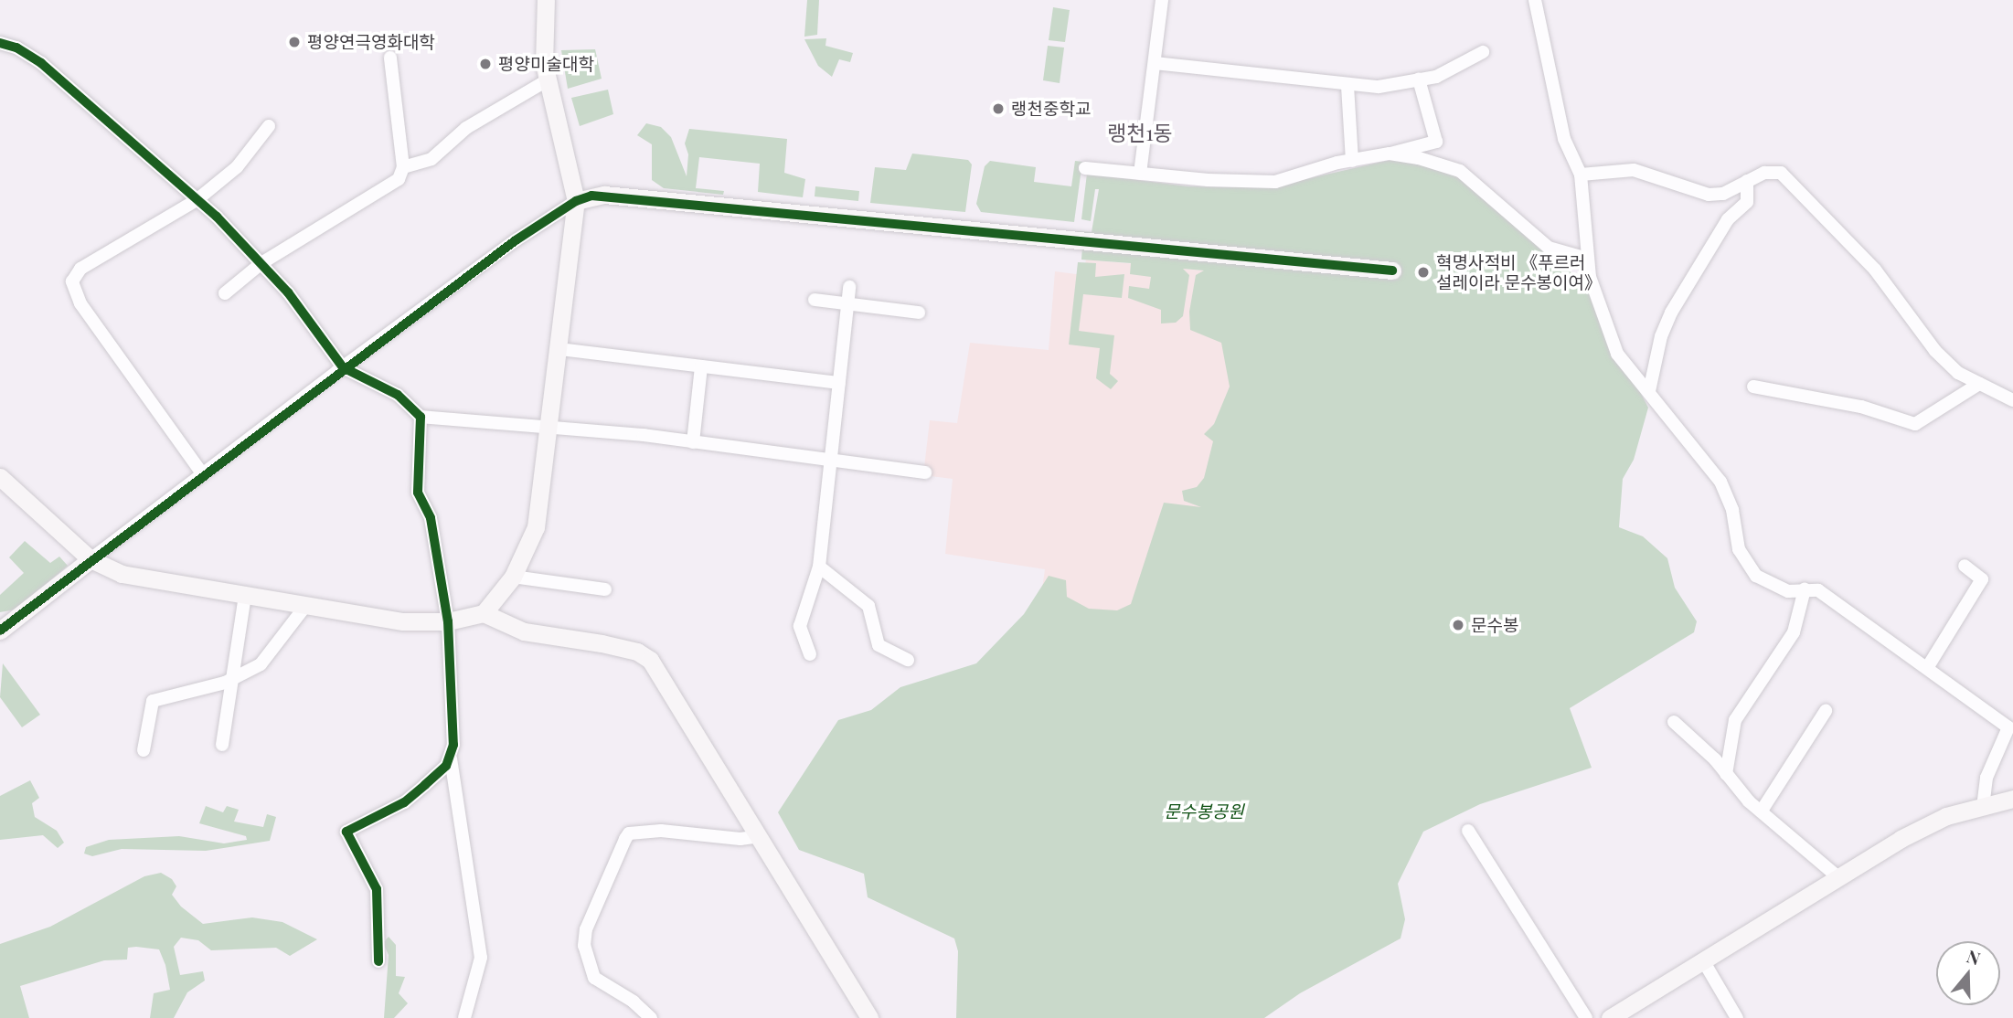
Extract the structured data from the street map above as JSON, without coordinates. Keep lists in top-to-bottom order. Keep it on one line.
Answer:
{"districts":["랭천1동"],"parks":["문수봉공원"],"places":["평양연극영화대학","평양미술대학","랭천중학교","혁명사적비 《푸르러 설레이라 문수봉이여》","문수봉"],"north":"top"}
